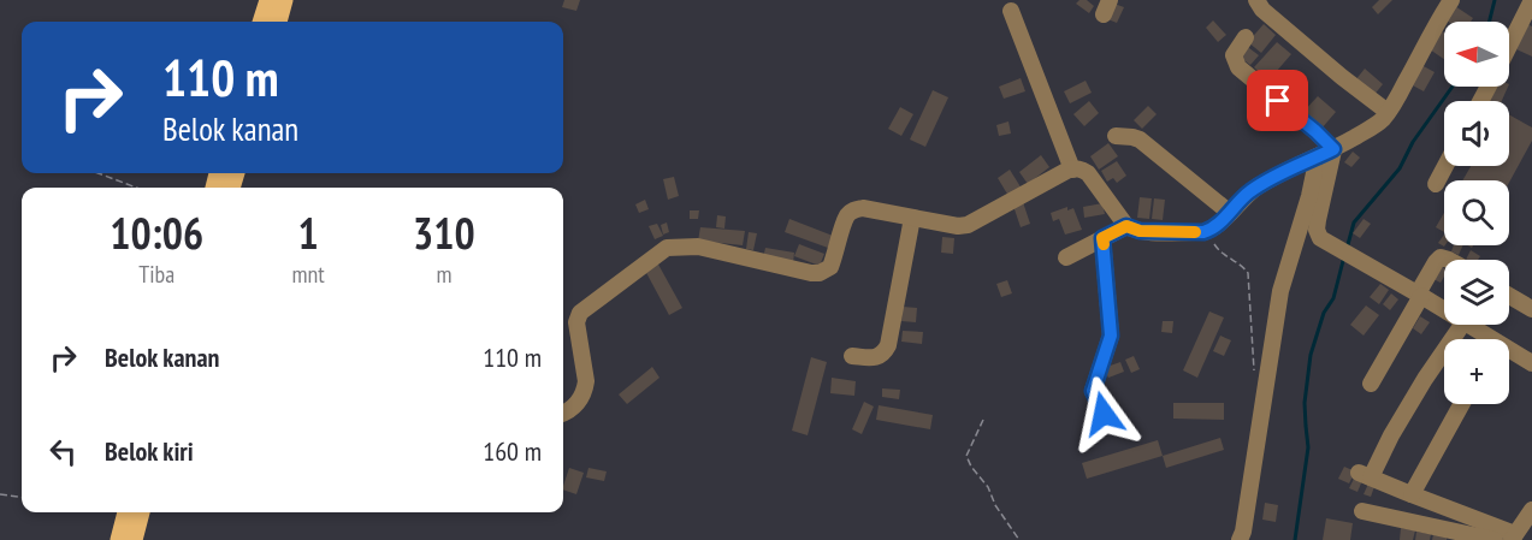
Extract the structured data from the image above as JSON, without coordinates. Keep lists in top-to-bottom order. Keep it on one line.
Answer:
{"north":"left","page":{"map_buttons":"+","turn":["110 m","Belok kanan"],"eta":["10:06","Tiba","1","mnt","310","m"],"list":[{"name":"Belok kanan","value":"110 m"},{"name":"Belok kiri","value":"160 m"}]}}
